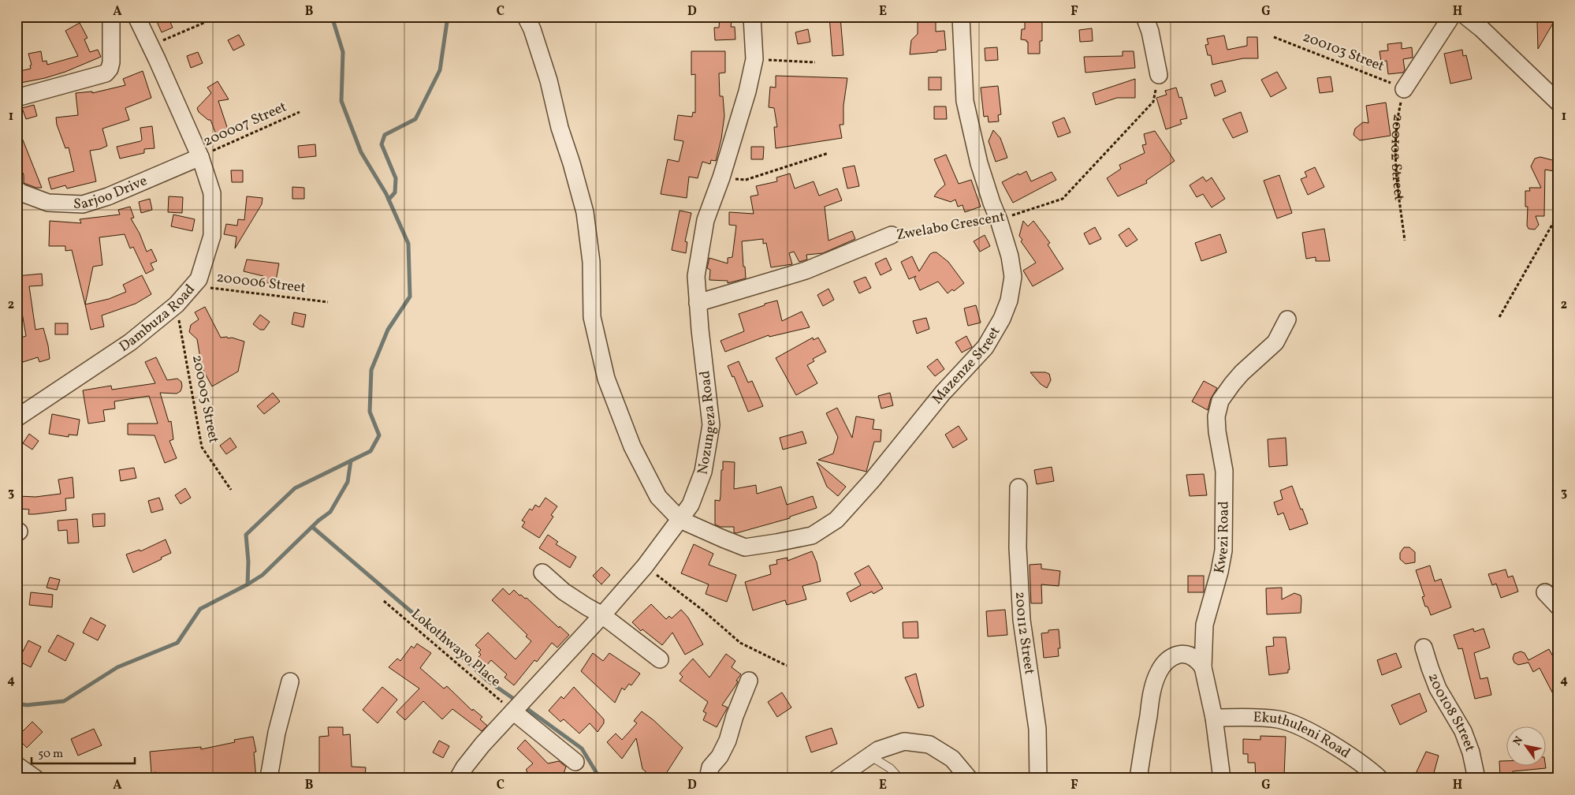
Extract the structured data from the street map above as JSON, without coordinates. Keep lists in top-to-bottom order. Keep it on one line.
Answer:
{"streets":{"street":["Sarjoo Drive","Zwelabo Crescent","Dambuza Road","Mazenze Street","Nozungeza Road","Kwezi Road","200112 Street","200108 Street","Ekuthuleni Road"],"path":["200103 Street","200007 Street","200102 Street","200006 Street","200005 Street","Lokothwayo Place"]},"crossings":[["200103 Street","200102 Street"],["200007 Street","Sarjoo Drive"],["200007 Street","Dambuza Road"],["Sarjoo Drive","Dambuza Road"],["Zwelabo Crescent","Mazenze Street"],["Zwelabo Crescent","Nozungeza Road"],["200006 Street","Dambuza Road"],["Dambuza Road","200005 Street"],["Mazenze Street","Nozungeza Road"],["Nozungeza Road","Lokothwayo Place"],["Kwezi Road","Ekuthuleni Road"]],"scale_bar":"50 m","north":"top left","grid":{"columns":["A","B","C","D","E","F","G","H"],"rows":["1","2","3","4"]}}
